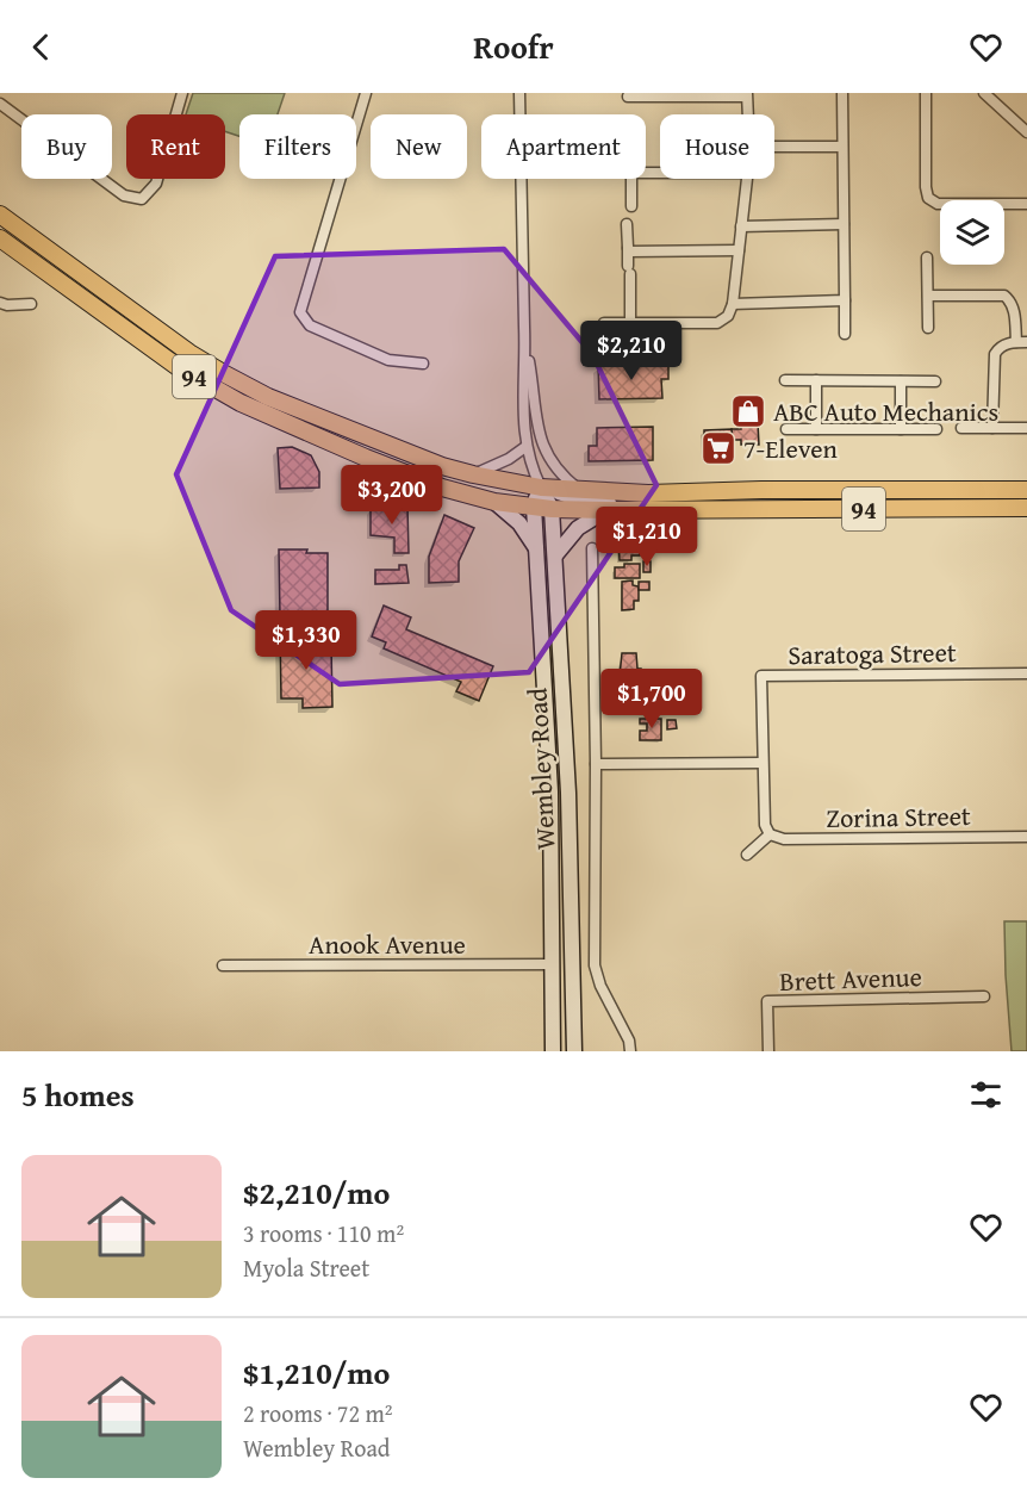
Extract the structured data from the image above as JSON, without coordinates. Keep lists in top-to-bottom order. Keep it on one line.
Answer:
{"streets":{"main road":["94","Wembley Road"],"street":["Saratoga Street","Zorina Street","Anook Avenue","Brett Avenue"]},"crossings":[["94","Wembley Road"],["Wembley Road","Anook Avenue"]],"places":{"shop":["ABC Auto Mechanics"],"supermarket":["7-Eleven"]},"page":{"header":"Roofr","chip":["Buy","Rent","Filters","New","Apartment","House"],"price":["$2,210","$3,200","$1,210","$1,330","$1,700"],"heading":"5 homes","list":[{"name":"$2,210/mo","note":"3 rooms · 110 m² · Myola Street"},{"name":"$1,210/mo","note":"2 rooms · 72 m² · Wembley Road"}]}}
